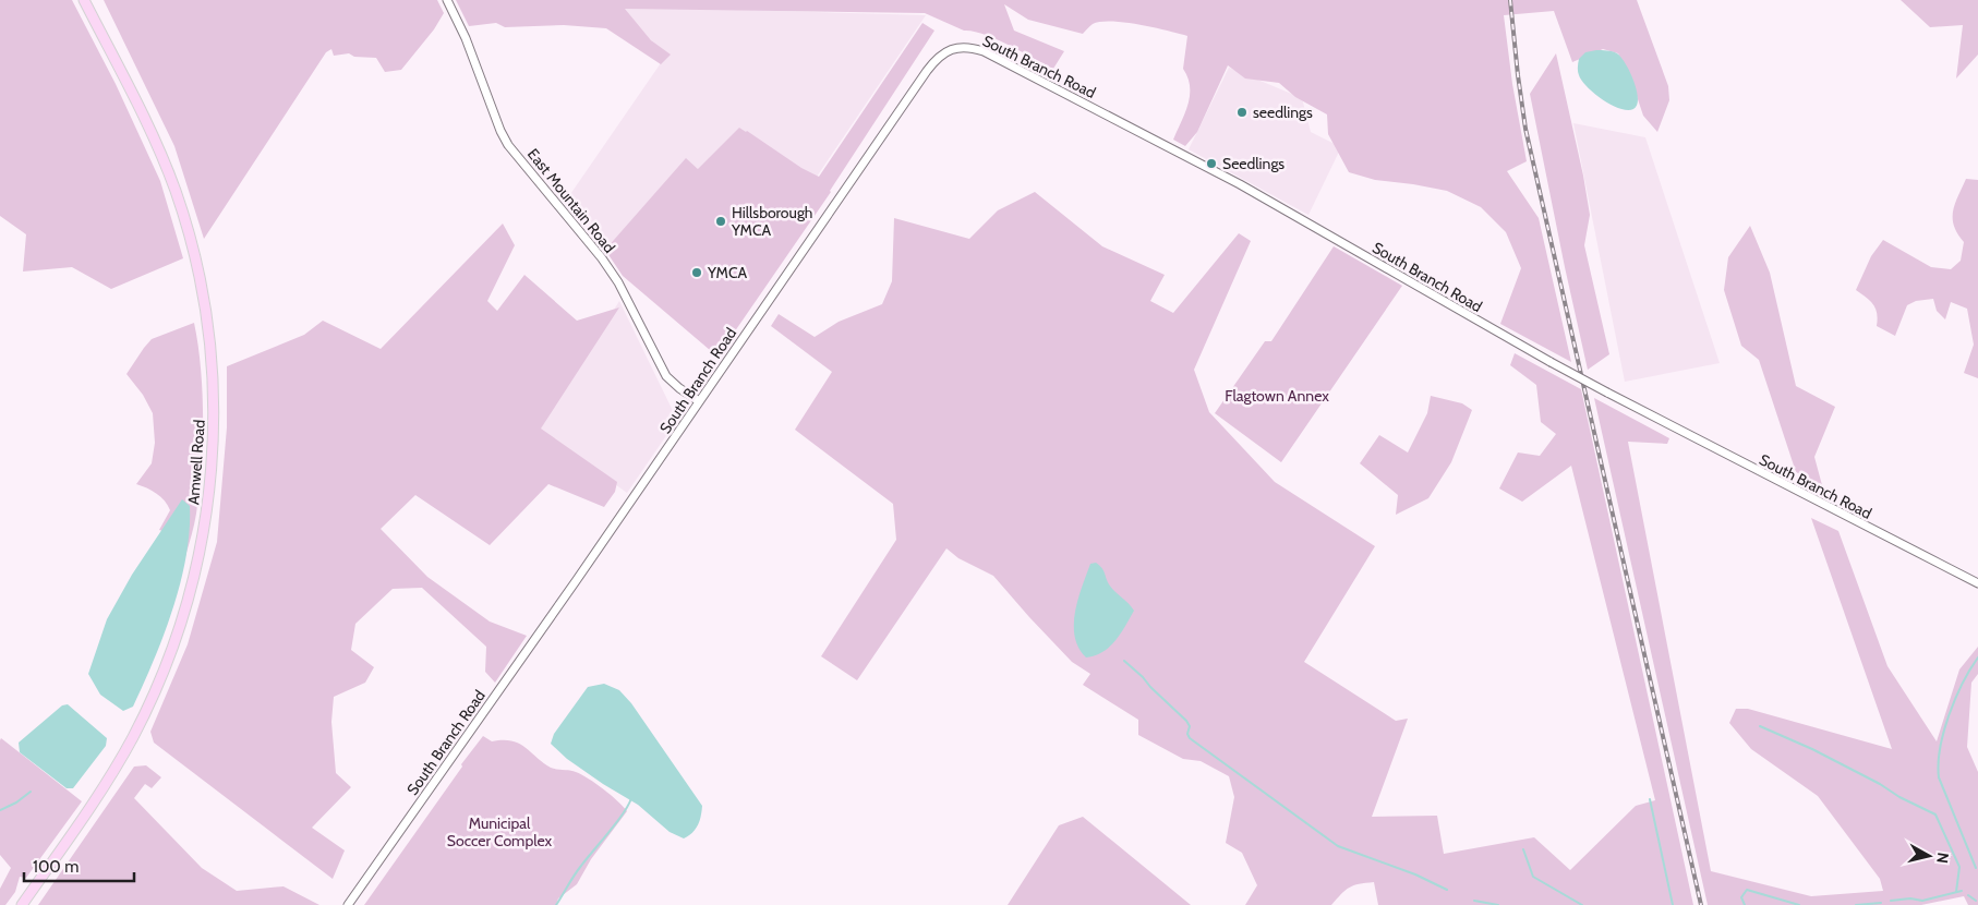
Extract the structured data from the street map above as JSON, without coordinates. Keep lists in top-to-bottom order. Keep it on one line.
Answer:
{"streets":{"main road":["Amwell Road"],"street":["South Branch Road","East Mountain Road"]},"crossings":[["South Branch Road","East Mountain Road"]],"parks":["Flagtown Annex","Municipal Soccer Complex"],"places":["seedlings","Seedlings","Hillsborough YMCA","YMCA"],"scale_bar":"100 m","north":"right"}
